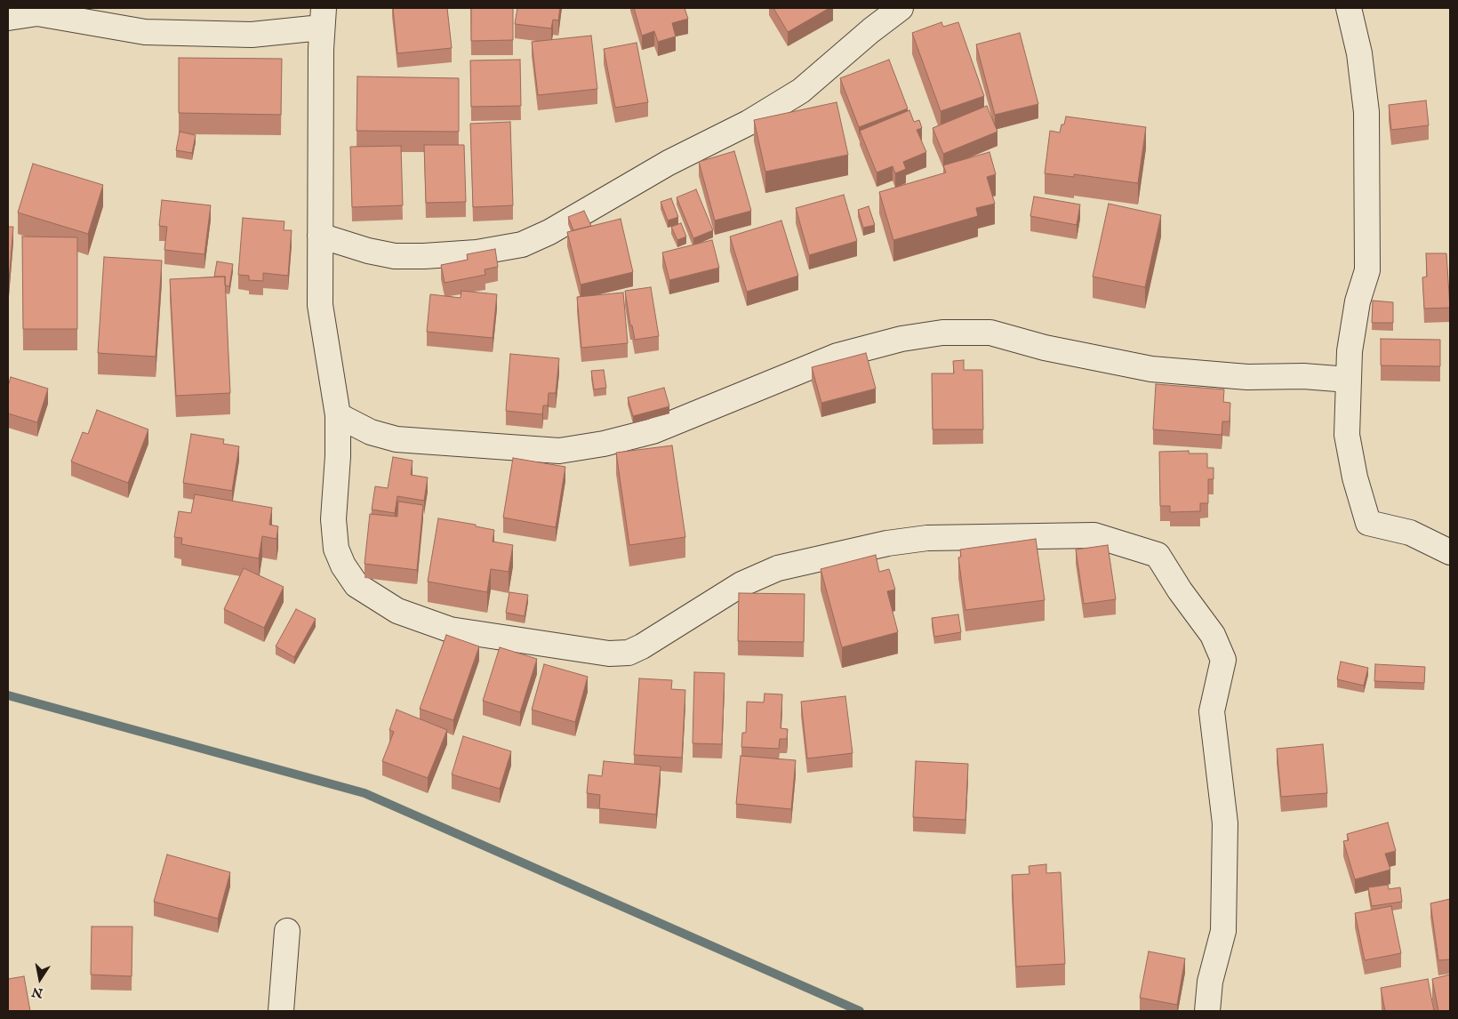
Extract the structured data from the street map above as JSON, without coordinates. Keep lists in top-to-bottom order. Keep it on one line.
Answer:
{"north":"bottom"}
